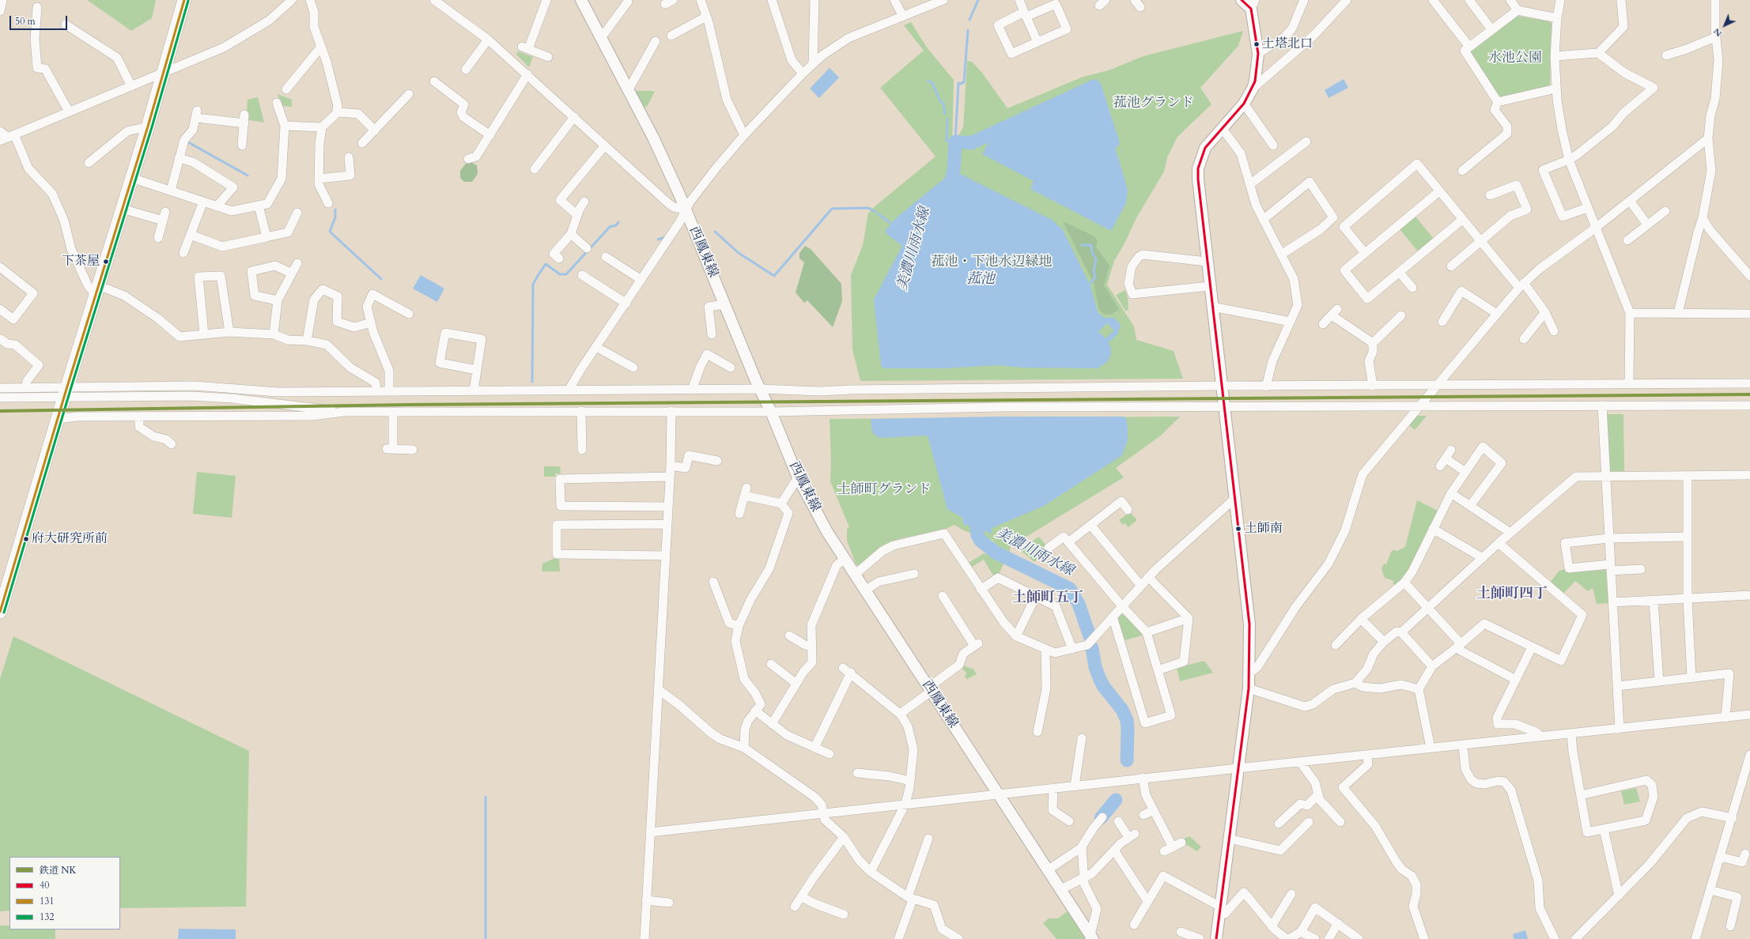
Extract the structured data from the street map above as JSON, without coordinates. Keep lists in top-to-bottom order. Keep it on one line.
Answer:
{"streets":{"main road":["西鳳東線"]},"districts":["土師町四丁","土師町五丁"],"water":["美濃川雨水線","菰池"],"parks":["水池公園","菰池グランド","菰池・下池水辺緑地","土師町グランド"],"places":["土塔北口","下茶屋","土師南","府大研究所前"],"lines":["transit line 40","transit line 131","transit line 132","rail line NK"],"legend":["鉄道 NK","40","131","132"],"scale_bar":"50 m","north":"bottom left"}
